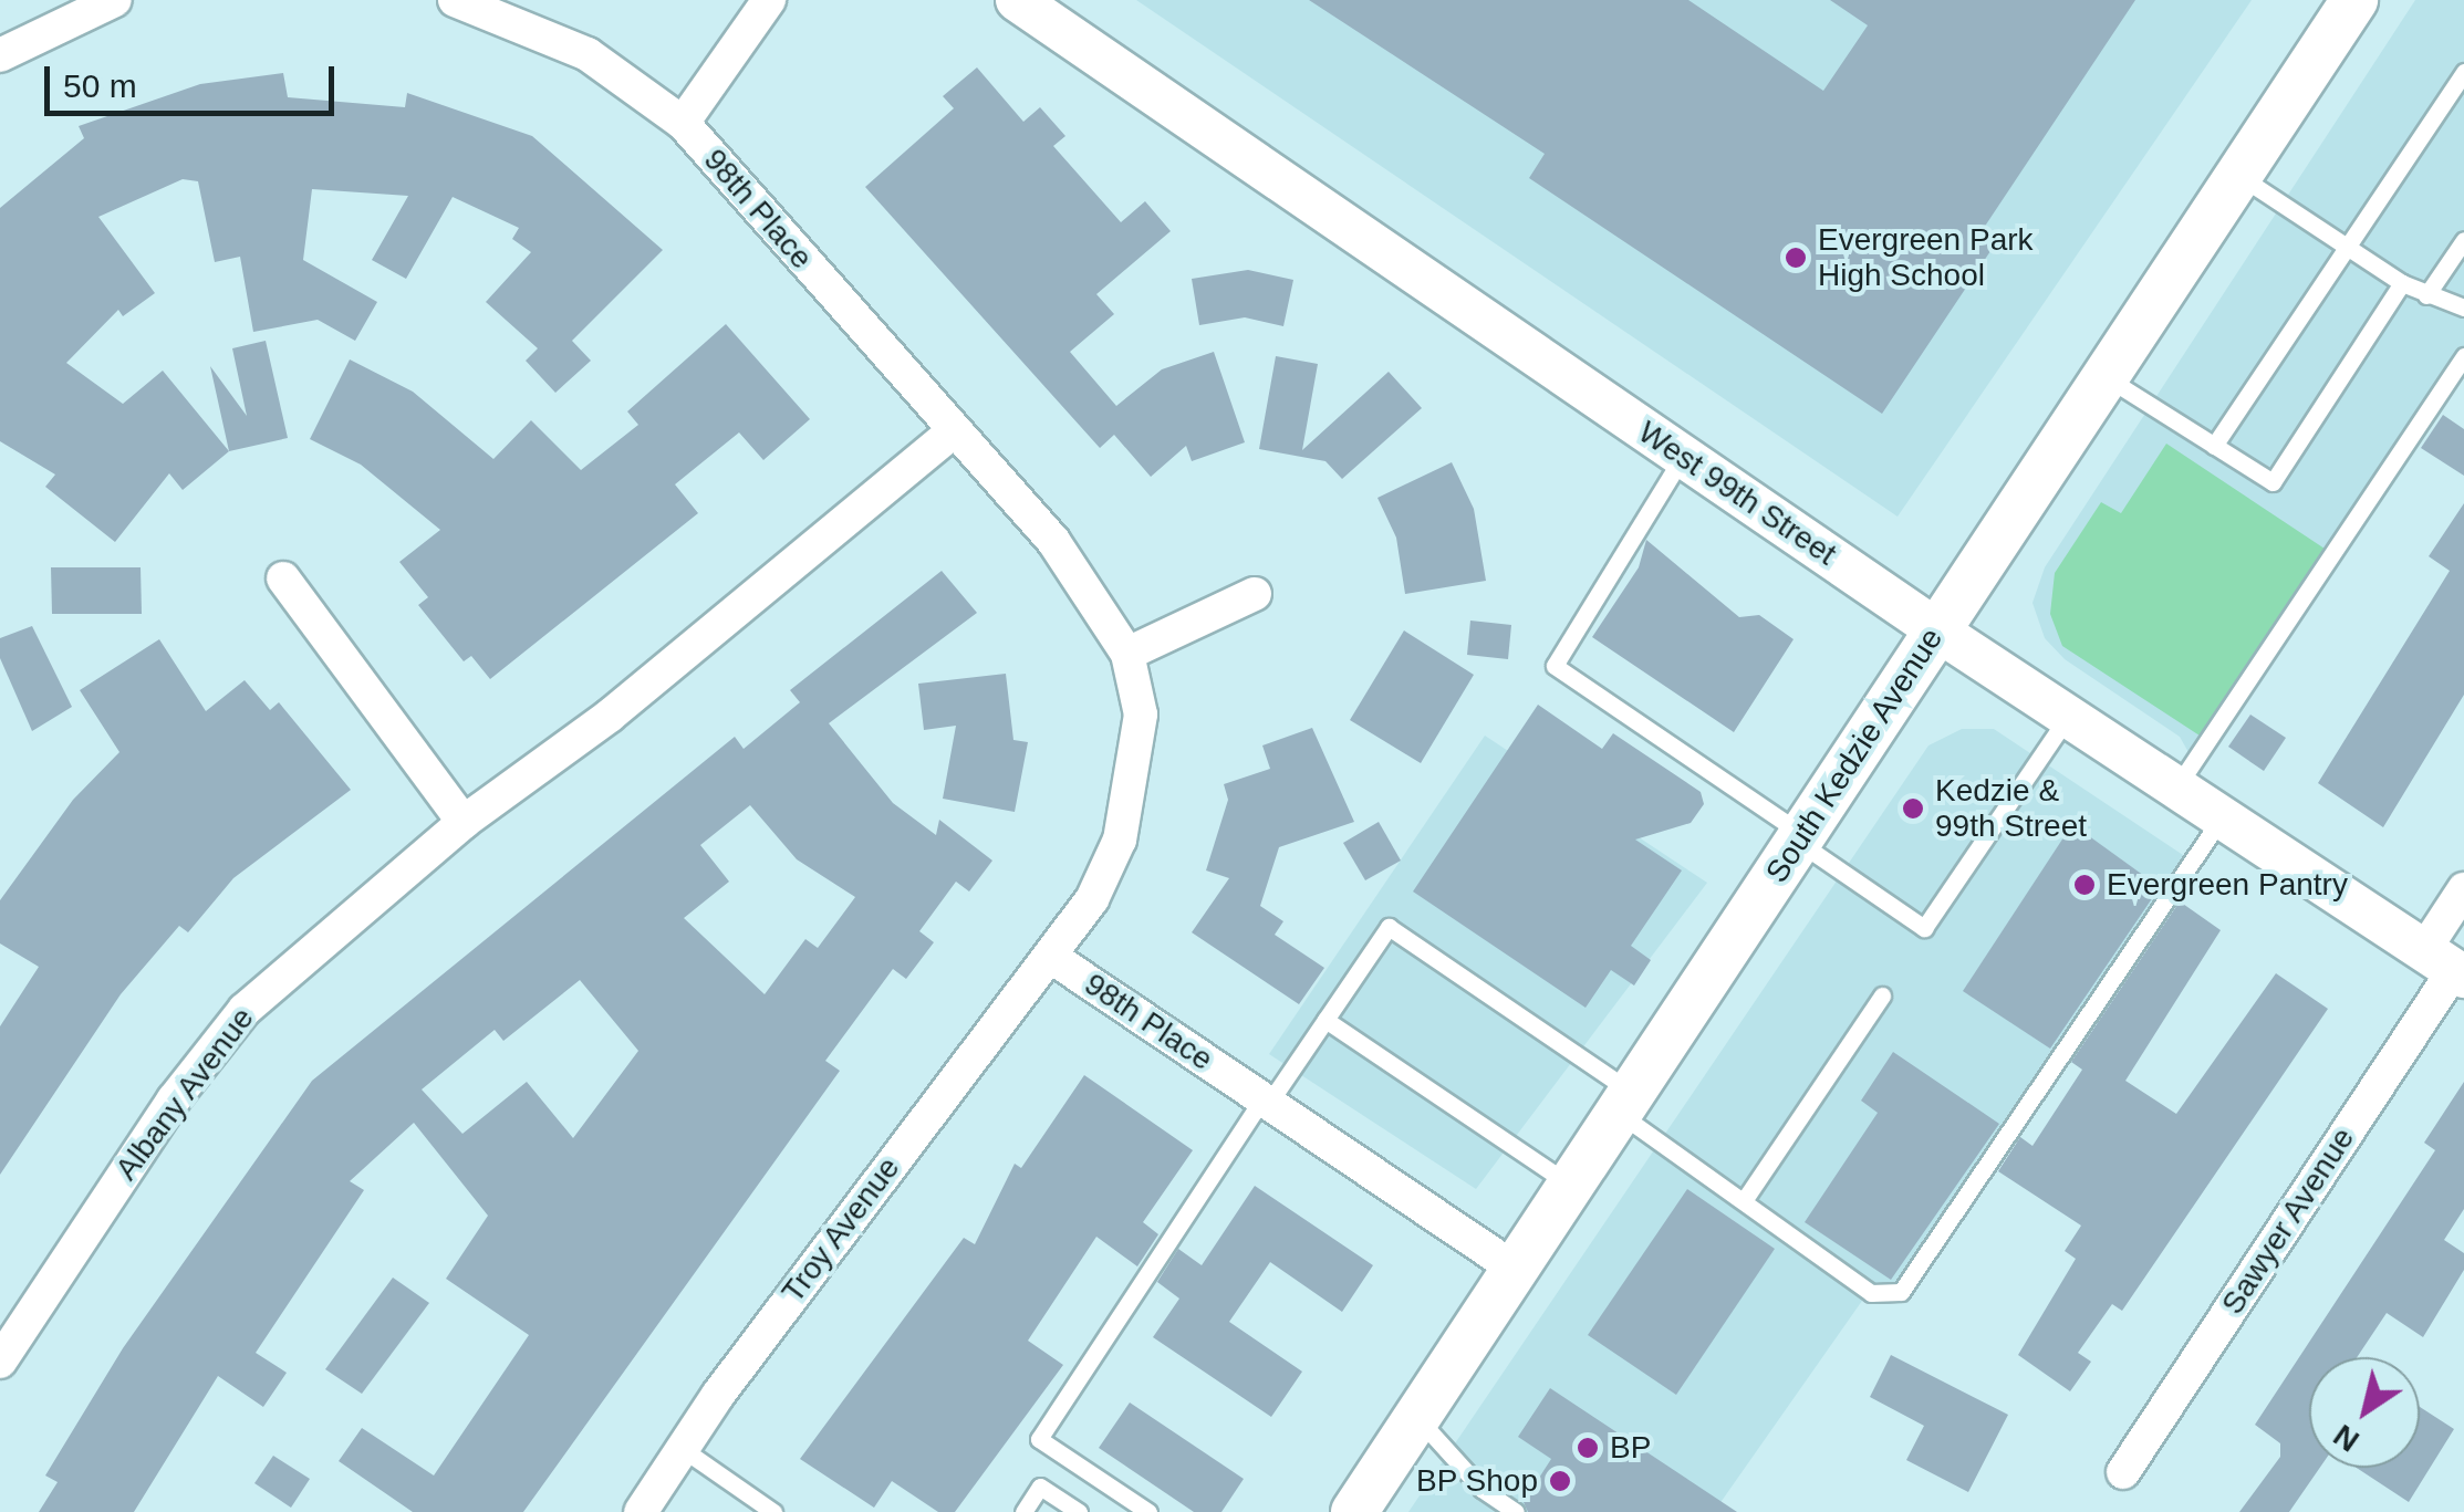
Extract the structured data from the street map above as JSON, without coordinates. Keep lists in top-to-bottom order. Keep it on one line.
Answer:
{"streets":{"main road":["South Kedzie Avenue"],"street":["98th Place","West 99th Street","Albany Avenue","Sawyer Avenue","Troy Avenue"]},"crossings":[["98th Place","South Kedzie Avenue"],["98th Place","Albany Avenue"],["98th Place","Troy Avenue"],["West 99th Street","South Kedzie Avenue"],["West 99th Street","Sawyer Avenue"]],"places":["Evergreen Park High School","Kedzie & 99th Street","Evergreen Pantry","BP","BP Shop"],"scale_bar":"50 m","north":"bottom left"}
